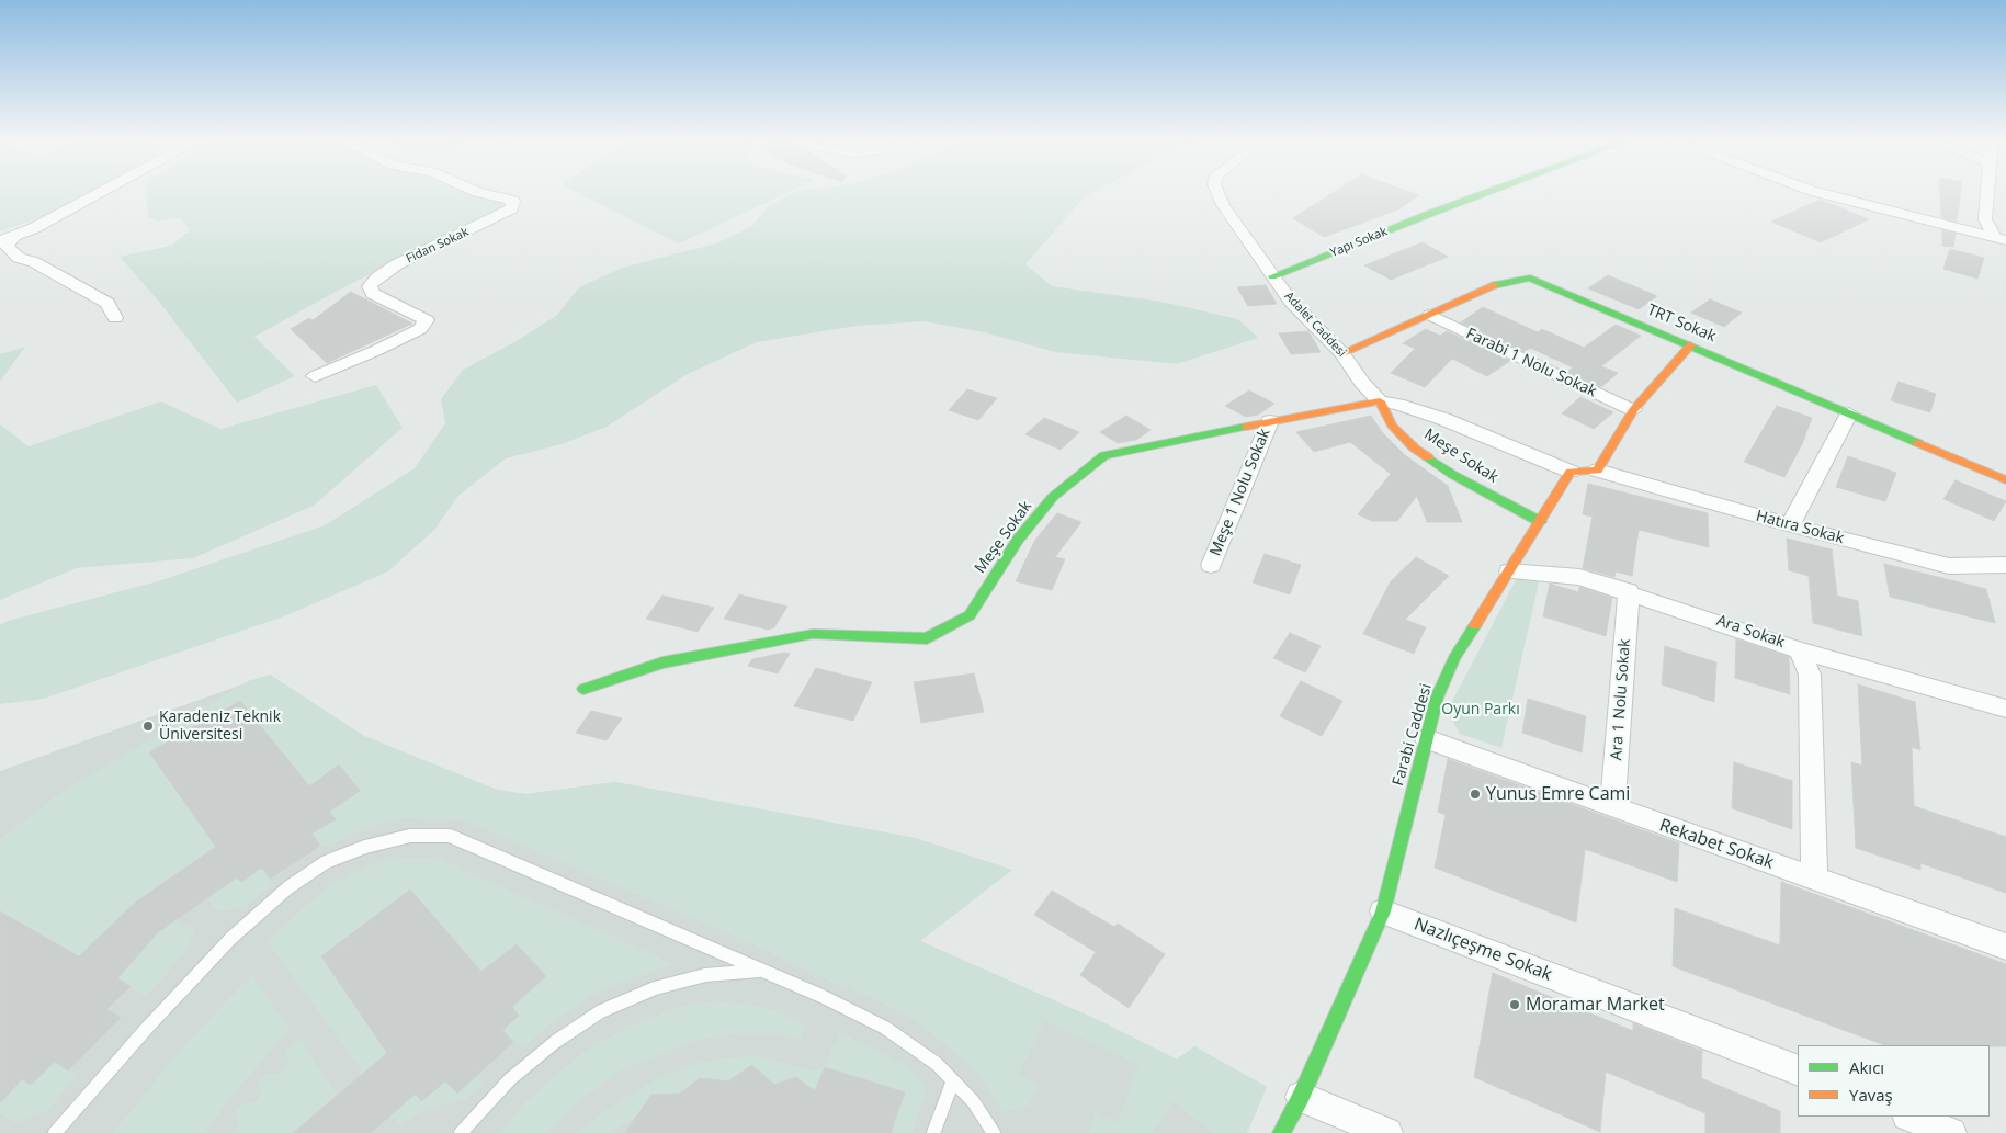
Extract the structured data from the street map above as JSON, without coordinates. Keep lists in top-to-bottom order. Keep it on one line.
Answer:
{"streets":{"street":["Yapı Sokak","Fidan Sokak","TRT Sokak","Adalet Caddesi","Farabi 1 Nolu Sokak","Meşe Sokak","Meşe 1 Nolu Sokak","Hatıra Sokak","Ara Sokak","Ara 1 Nolu Sokak","Farabi Caddesi","Rekabet Sokak","Nazlıçeşme Sokak"]},"crossings":[["Yapı Sokak","Adalet Caddesi"],["TRT Sokak","Adalet Caddesi"],["TRT Sokak","Farabi 1 Nolu Sokak"],["Adalet Caddesi","Meşe Sokak"],["Meşe Sokak","Meşe 1 Nolu Sokak"],["Meşe Sokak","Farabi Caddesi"],["Ara Sokak","Ara 1 Nolu Sokak"],["Ara Sokak","Farabi Caddesi"],["Ara Sokak","Rekabet Sokak"],["Ara 1 Nolu Sokak","Rekabet Sokak"],["Farabi Caddesi","Rekabet Sokak"],["Farabi Caddesi","Nazlıçeşme Sokak"]],"parks":["Oyun Parkı"],"places":["Karadeniz Teknik Üniversitesi","Yunus Emre Cami","Moramar Market"],"legend":["Akıcı","Yavaş"]}
